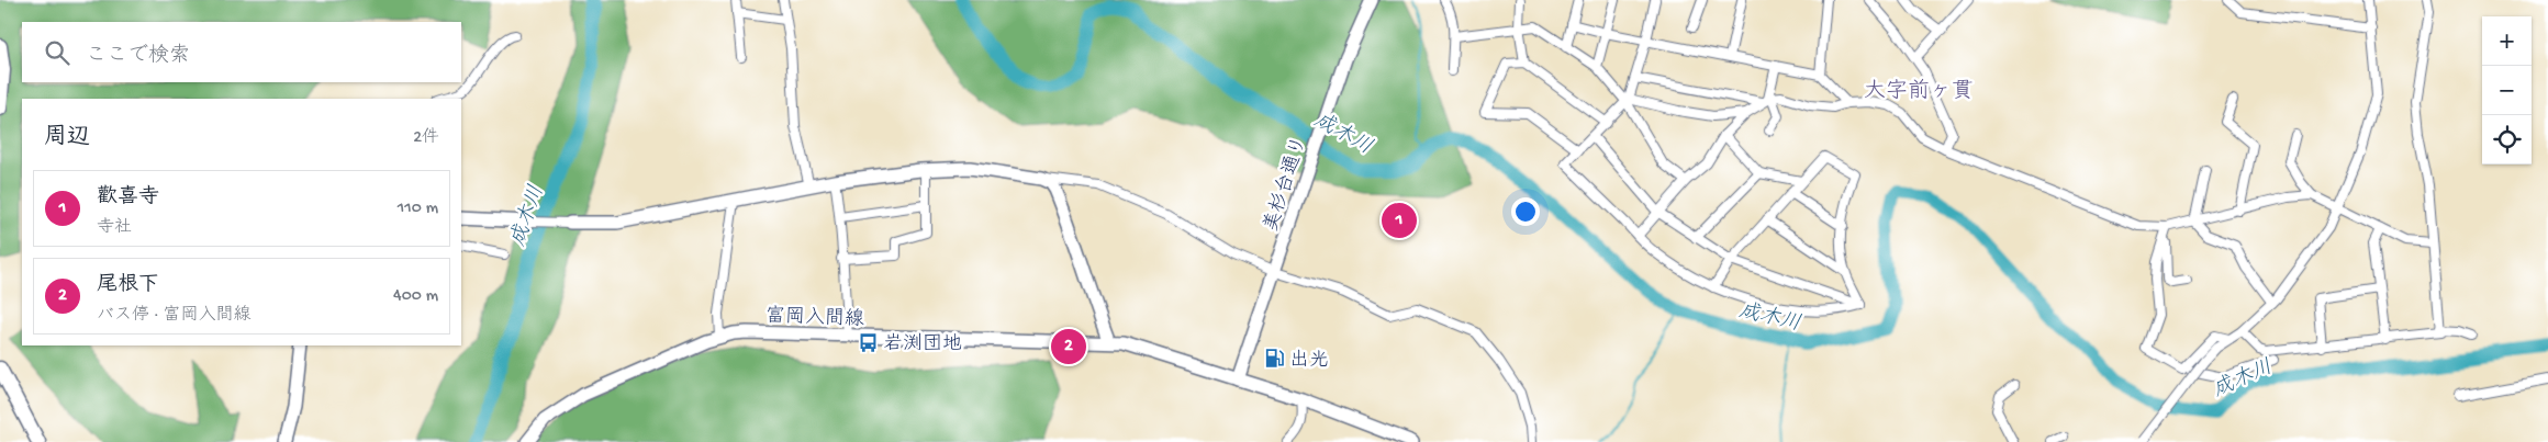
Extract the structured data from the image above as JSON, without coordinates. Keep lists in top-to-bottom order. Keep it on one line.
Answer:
{"streets":{"street":["美杉台通り","富岡入間線"]},"crossings":[["美杉台通り","富岡入間線"]],"districts":["大字前ヶ貫"],"water":["成木川"],"places":{"bus stop":["岩渕団地"],"fuel station":["出光"]},"page":{"map_buttons":["+","−"],"search":"ここで検索","heading":["周辺","2件"],"list":[{"mark":"1","name":"歡喜寺","note":"寺社","value":"110 m"},{"mark":"2","name":"尾根下","note":"バス停 · 富岡入間線","value":"400 m"}],"pins":["1","2"]}}
